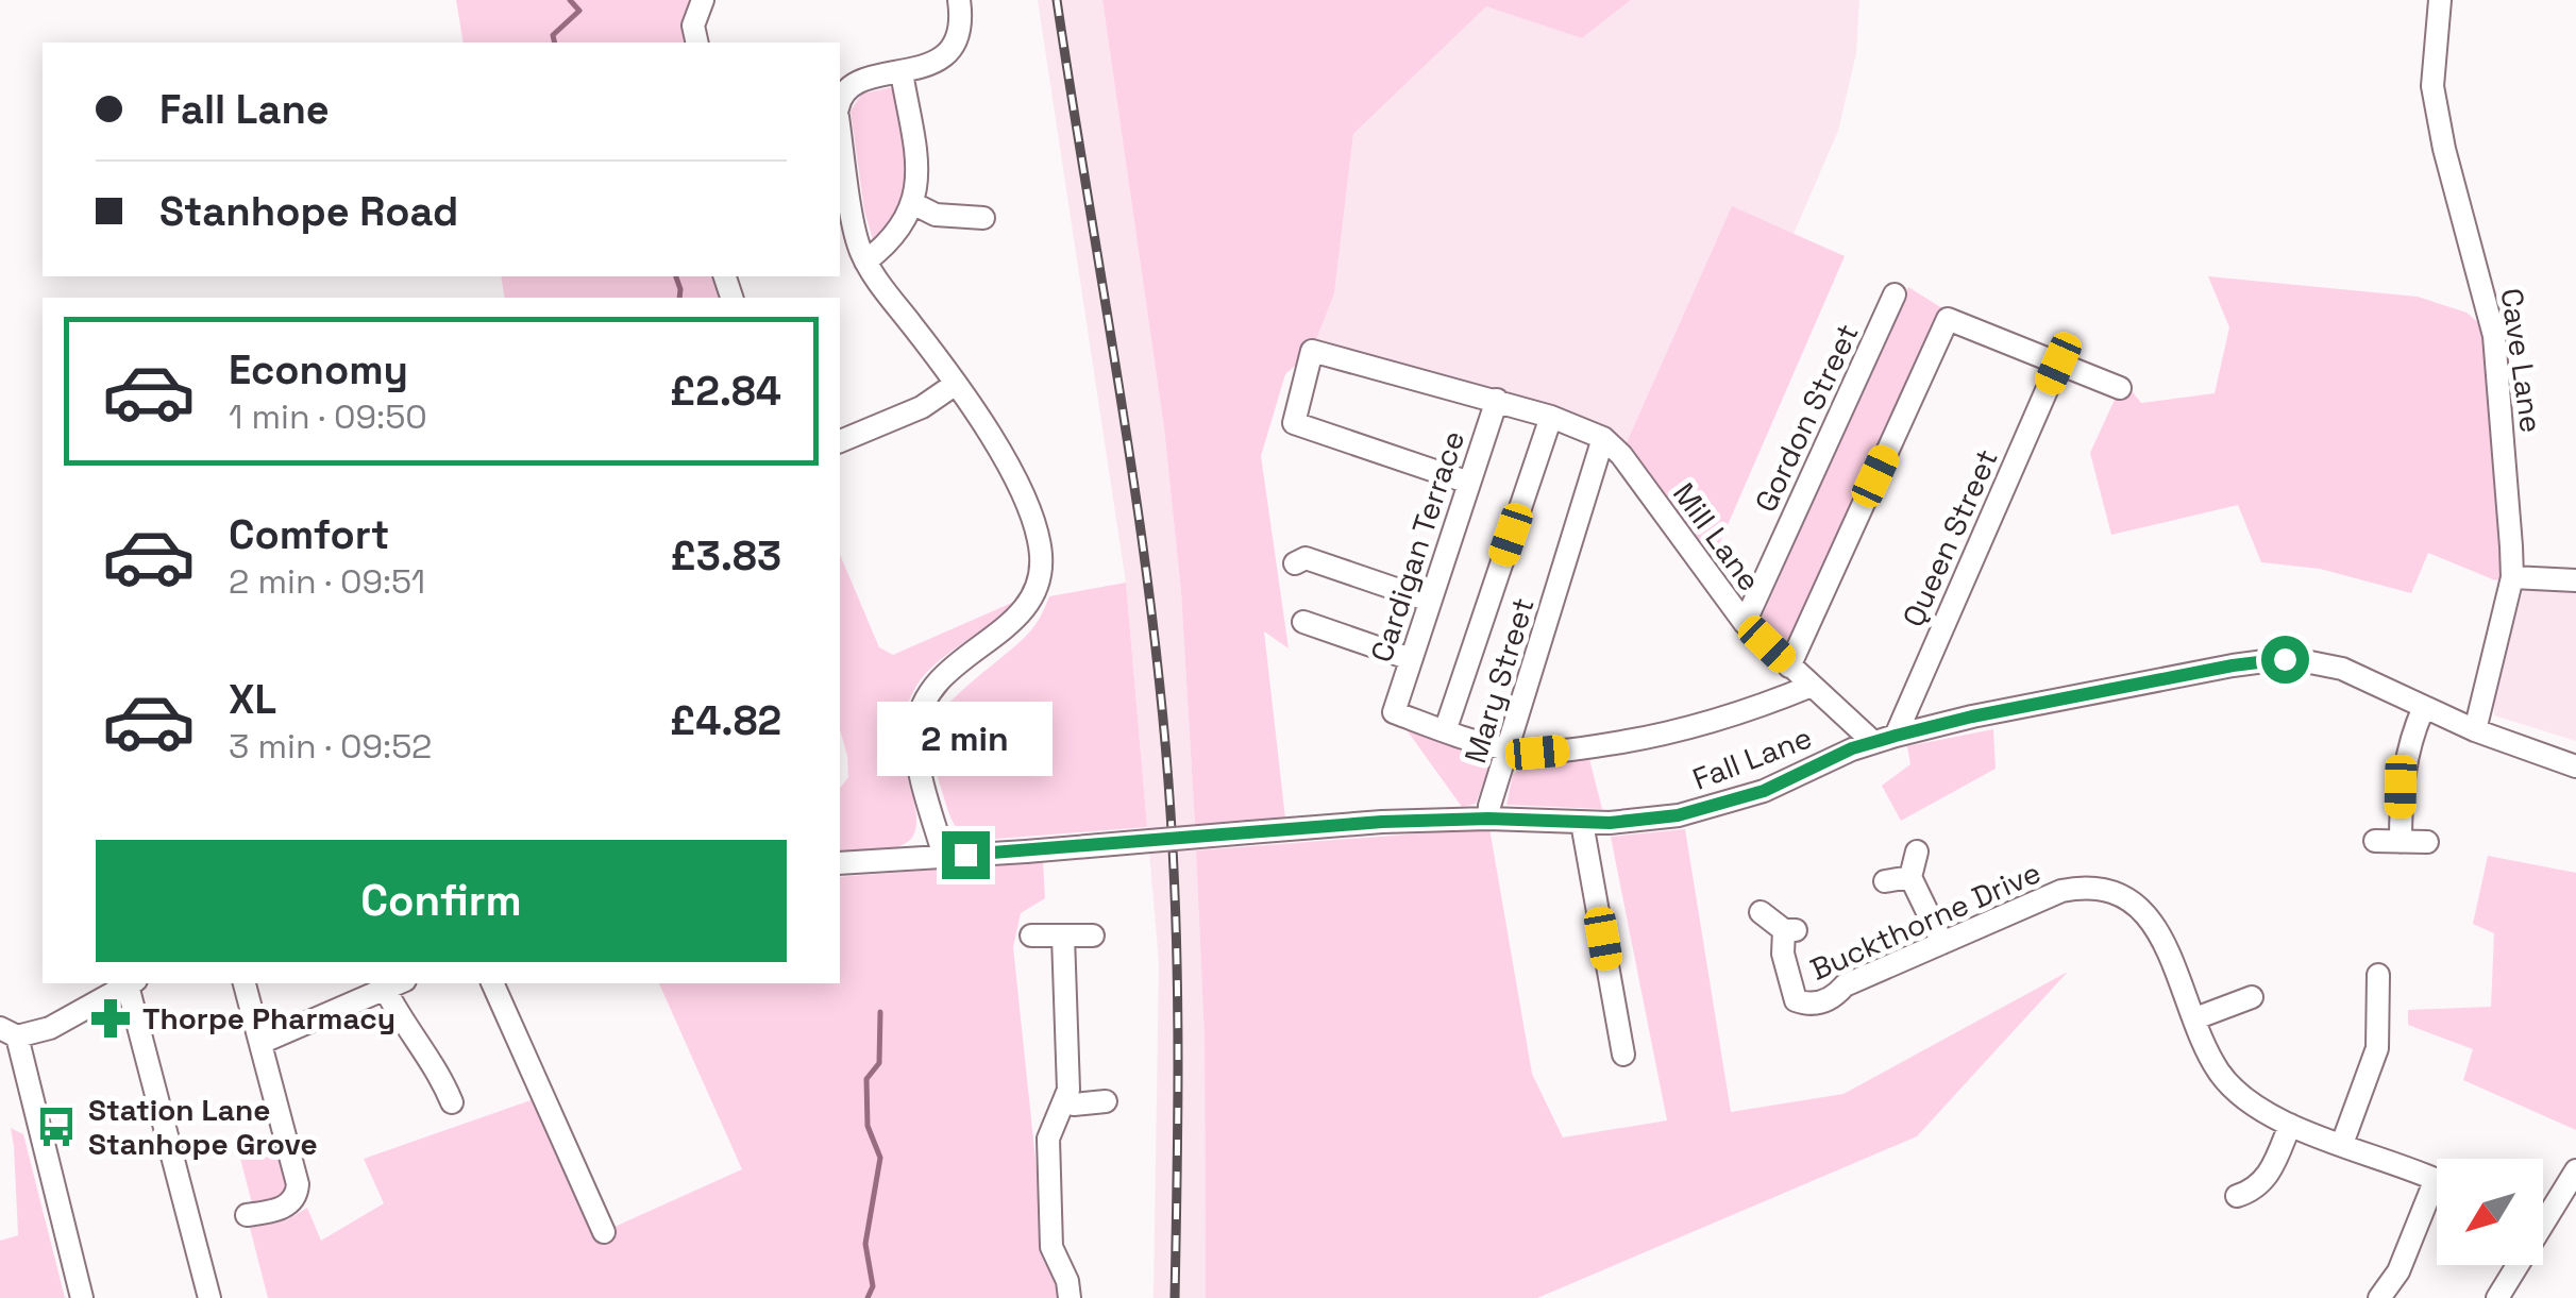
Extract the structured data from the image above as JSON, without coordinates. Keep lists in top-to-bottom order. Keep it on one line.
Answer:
{"streets":{"street":["Cave Lane","Gordon Street","Mill Lane","Queen Street","Cardigan Terrace","Mary Street","Fall Lane","Buckthorne Drive"]},"crossings":[["Cave Lane","Fall Lane"],["Gordon Street","Mill Lane"],["Mill Lane","Queen Street"],["Mill Lane","Cardigan Terrace"],["Mill Lane","Mary Street"],["Mill Lane","Fall Lane"],["Queen Street","Fall Lane"],["Mary Street","Fall Lane"]],"places":{"pharmacy":["Thorpe Pharmacy"],"bus stop":["Station Lane Stanhope Grove"]},"north":"bottom left","page":{"banner":["Fall Lane","Stanhope Road"],"list":[{"name":"Economy","note":"1 min · 09:50","value":"£2.84"},{"name":"Comfort","note":"2 min · 09:51","value":"£3.83"},{"name":"XL","note":"3 min · 09:52","value":"£4.82"}],"bubble":"2 min","buttons":"Confirm"}}
